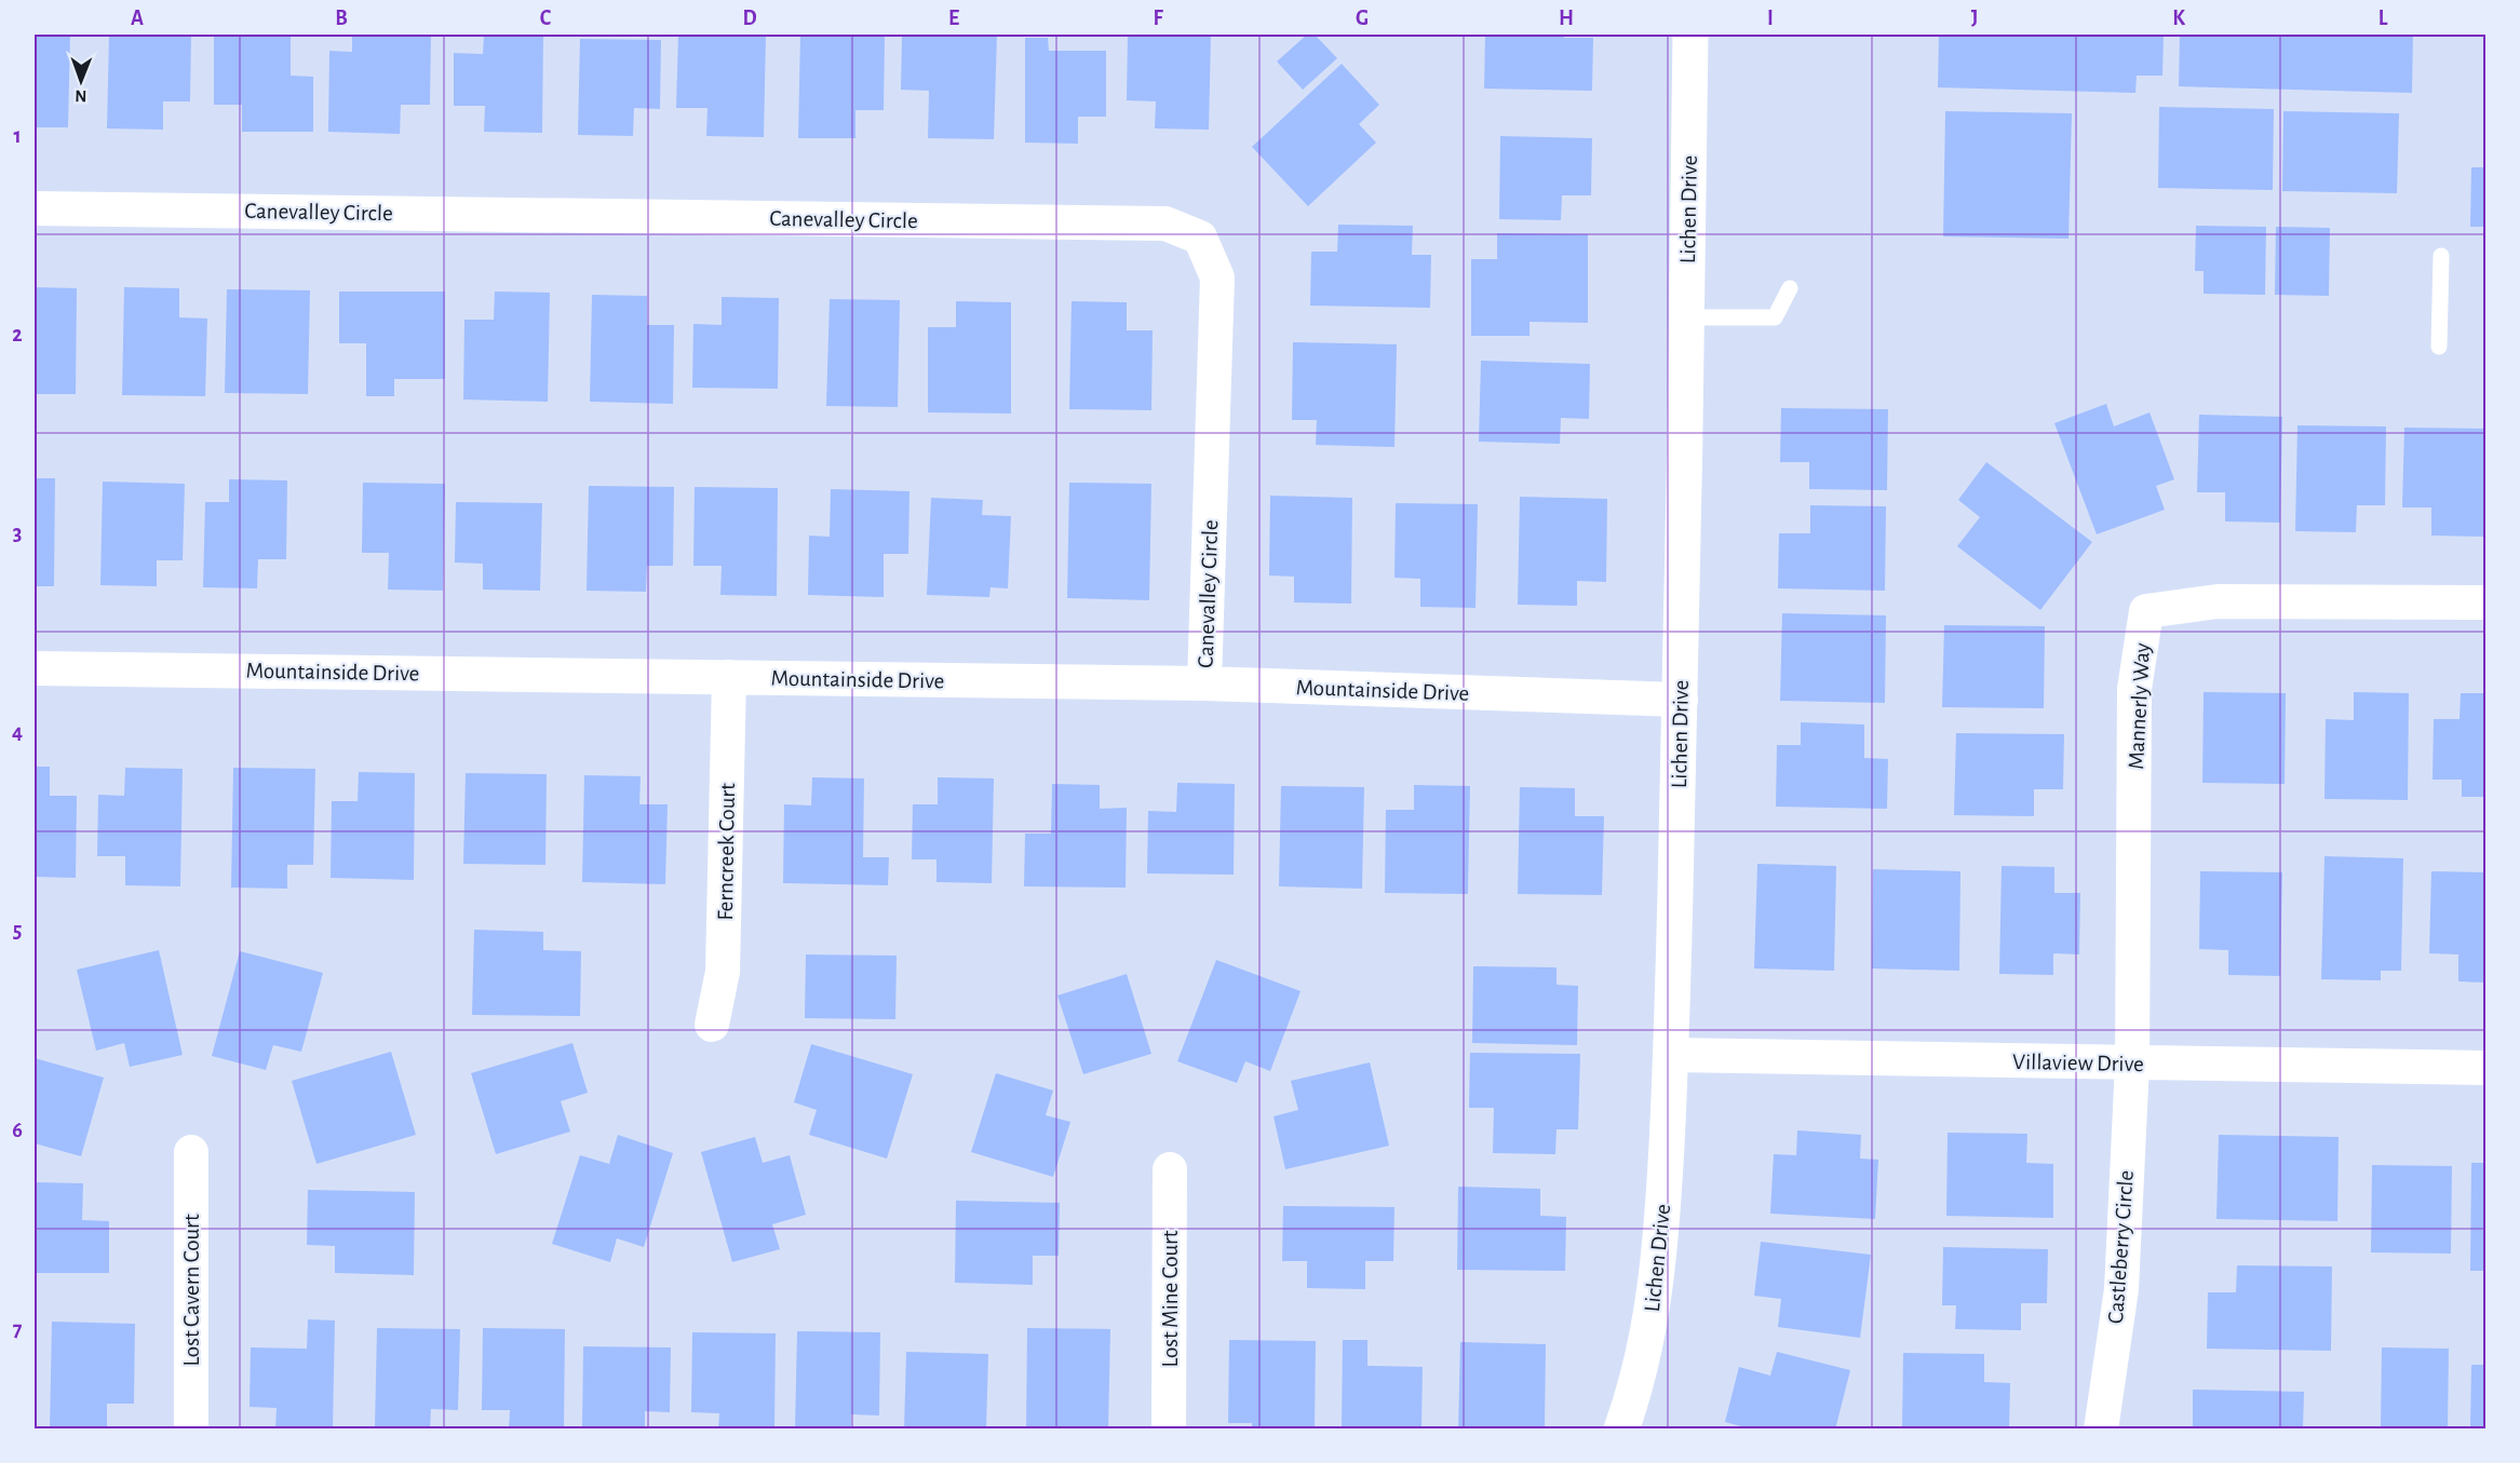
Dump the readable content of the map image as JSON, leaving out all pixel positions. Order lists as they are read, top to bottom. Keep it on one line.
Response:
{"streets":{"street":["Lichen Drive","Canevalley Circle","Mountainside Drive","Mannerly Way","Ferncreek Court","Villaview Drive","Castleberry Circle","Lost Cavern Court","Lost Mine Court"]},"crossings":[["Lichen Drive","Mountainside Drive"],["Lichen Drive","Villaview Drive"],["Canevalley Circle","Mountainside Drive"],["Mountainside Drive","Ferncreek Court"],["Mannerly Way","Villaview Drive"],["Mannerly Way","Castleberry Circle"],["Villaview Drive","Castleberry Circle"]],"north":"bottom","grid":{"columns":["A","B","C","D","E","F","G","H","I","J","K","L"],"rows":["1","2","3","4","5","6","7"]}}
